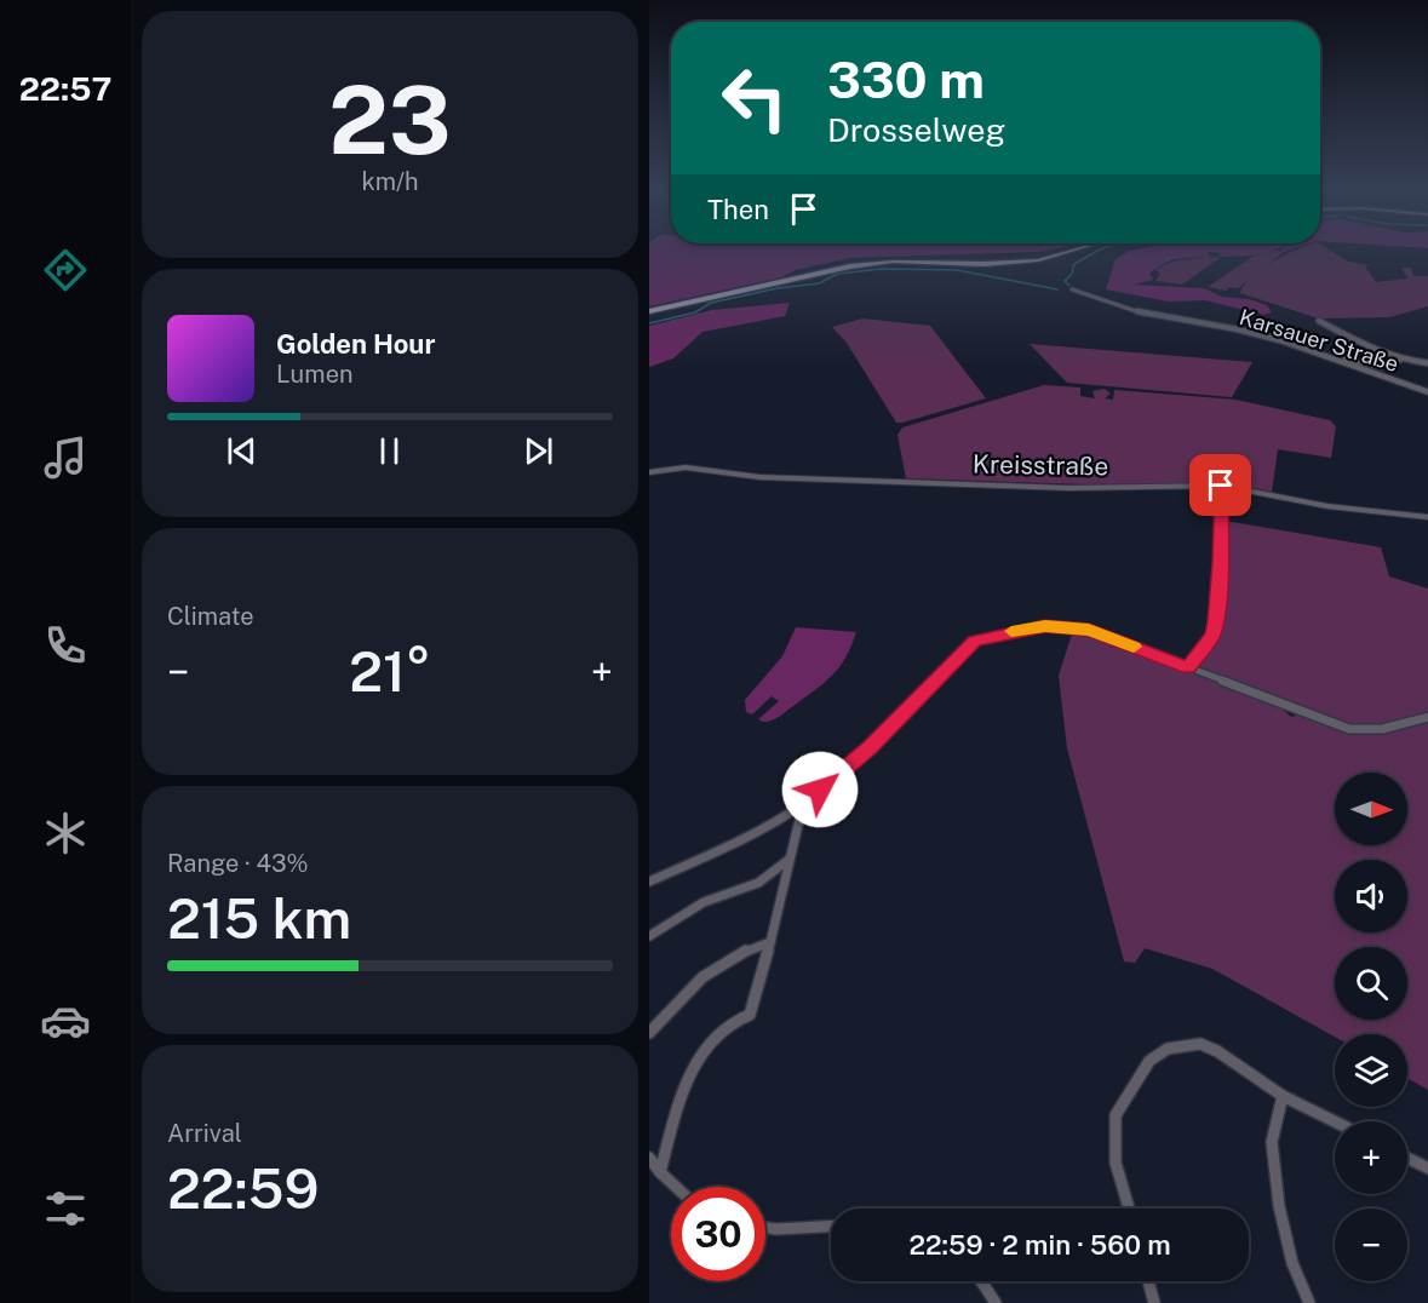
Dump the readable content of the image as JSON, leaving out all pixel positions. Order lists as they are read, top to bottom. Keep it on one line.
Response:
{"streets":{"street":["Karsauer Straße","Kreisstraße"]},"north":"right","page":{"tabs":"22:57","tile":[["23","km/h"],"Climate",["Range · 43%","215 km"],["Arrival","22:59"]],"turn":["330 m","Drosselweg"],"then":"Then","song":["Golden Hour","Lumen"],"heat":["−","21°","+"],"map_buttons":["+","−"],"limit":"30","trip":"22:59 · 2 min · 560 m"}}
